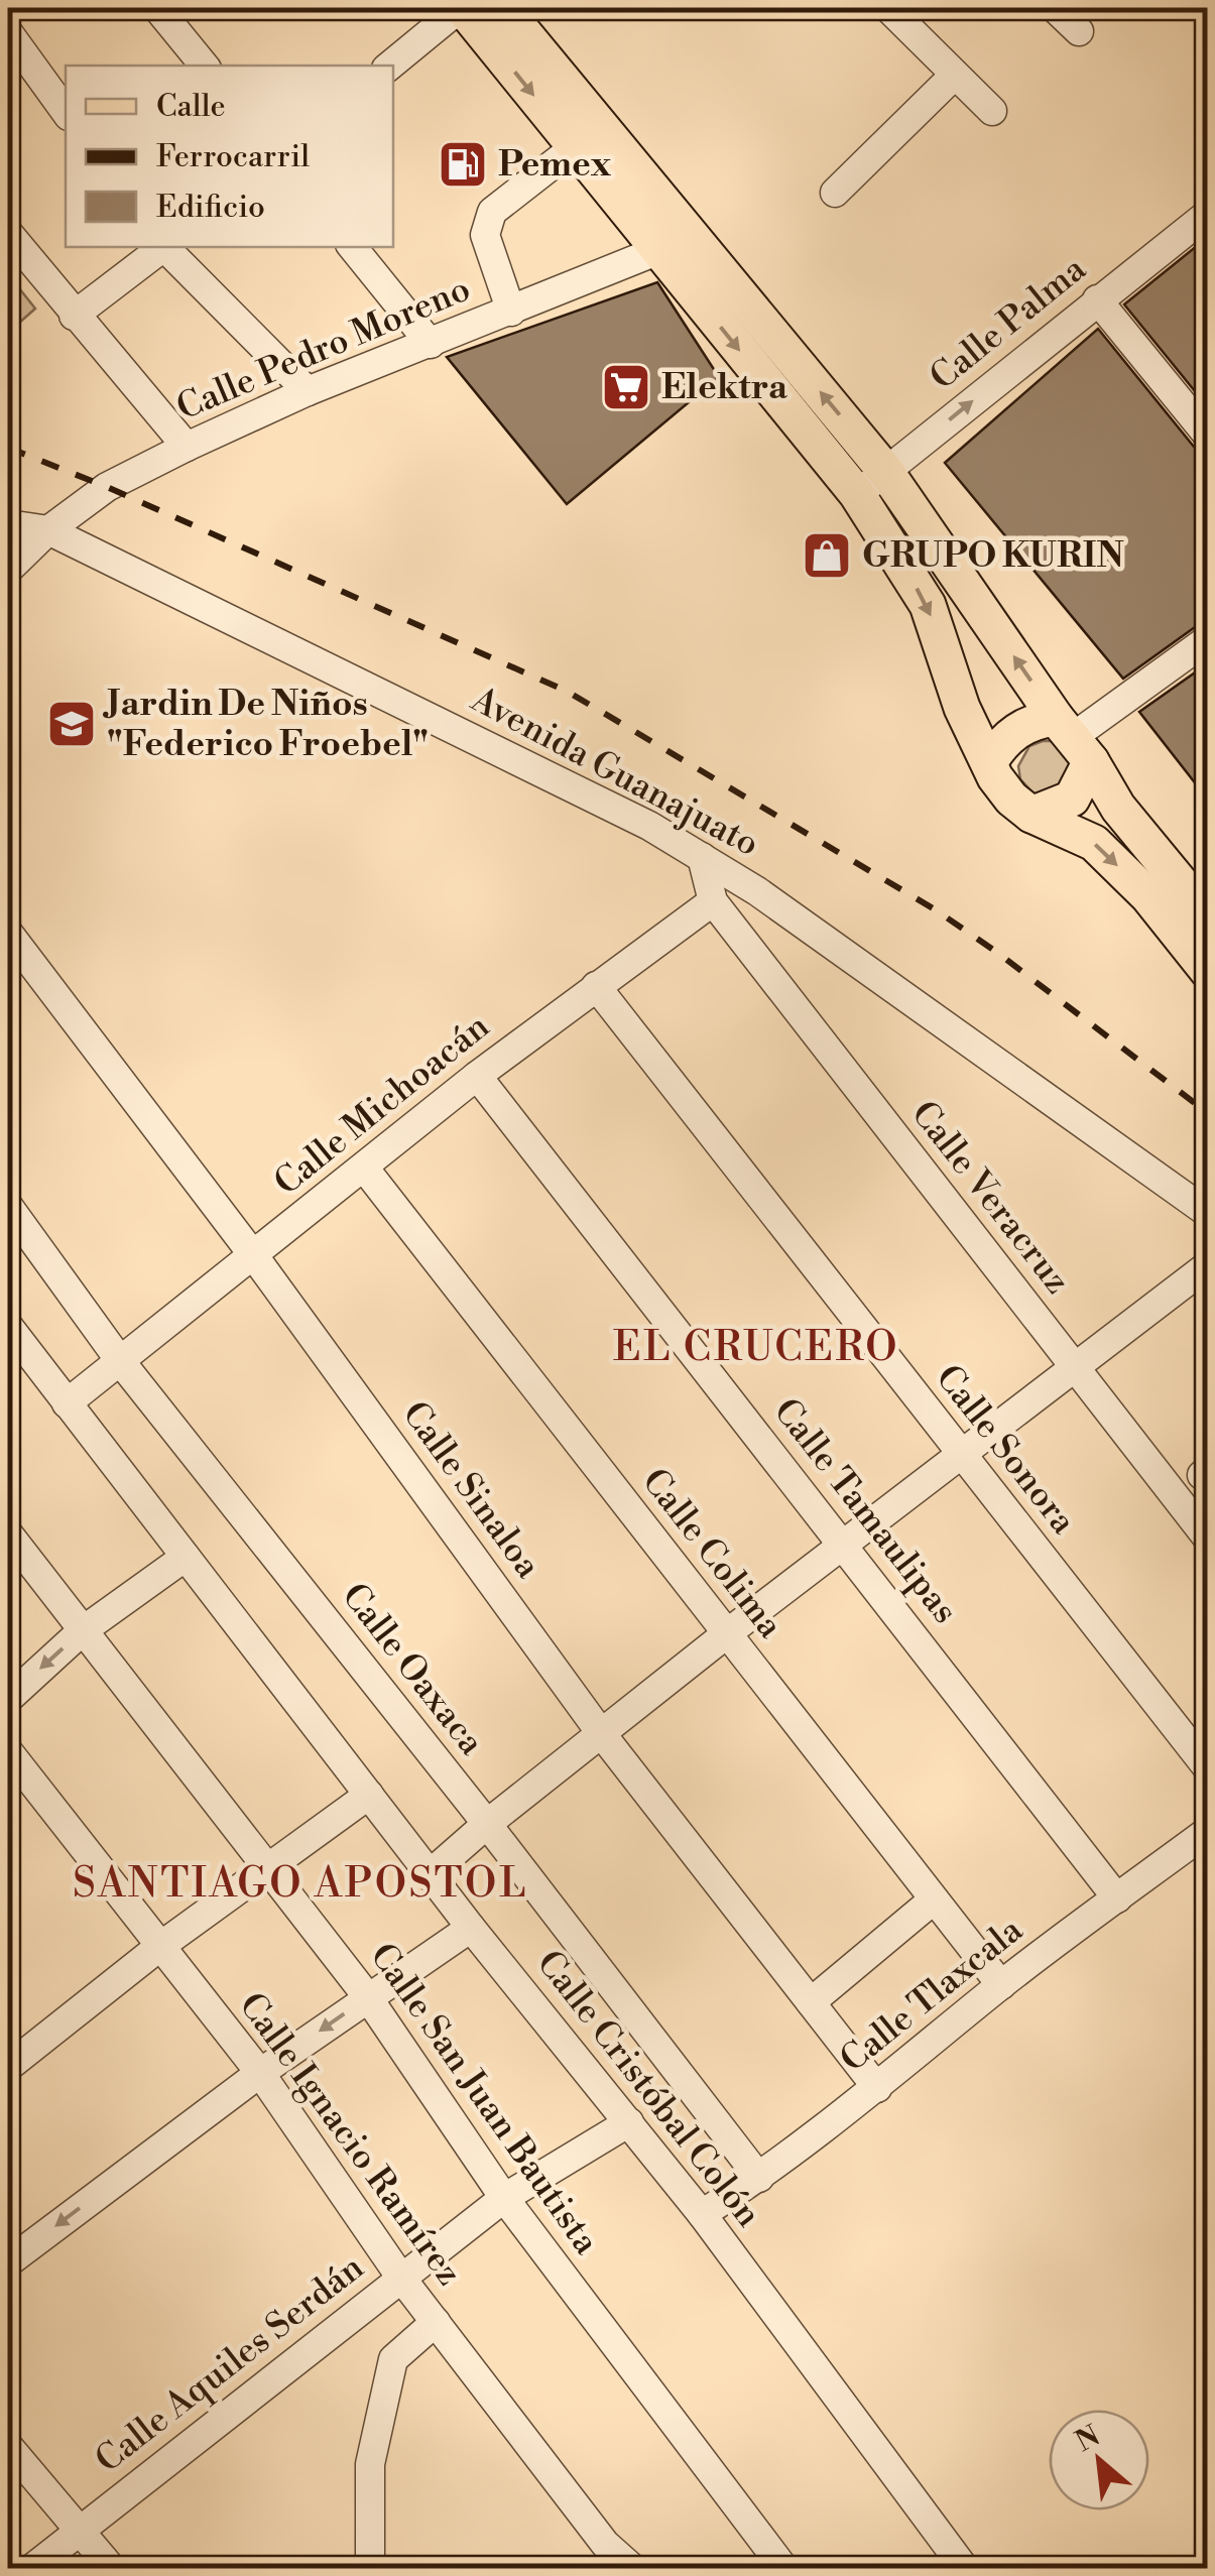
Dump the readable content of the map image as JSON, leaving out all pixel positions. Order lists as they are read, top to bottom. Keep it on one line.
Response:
{"streets":{"street":["Calle Palma","Calle Pedro Moreno","Avenida Guanajuato","Calle Michoacán","Calle Veracruz","Calle Sonora","Calle Sinaloa","Calle Tamaulipas","Calle Colima","Calle Oaxaca","Calle Tlaxcala","Calle Cristóbal Colón","Calle San Juan Bautista","Calle Ignacio Ramírez","Calle Aquiles Serdán"]},"crossings":[["Calle Pedro Moreno","Avenida Guanajuato"],["Calle Michoacán","Calle Veracruz"],["Calle Michoacán","Calle Sonora"],["Calle Michoacán","Calle Sinaloa"],["Calle Michoacán","Calle Tamaulipas"],["Calle Michoacán","Calle Colima"],["Calle Michoacán","Calle Oaxaca"],["Calle Michoacán","Calle Cristóbal Colón"],["Calle Sinaloa","Calle Tlaxcala"],["Calle Tamaulipas","Calle Tlaxcala"],["Calle Colima","Calle Tlaxcala"],["Calle Oaxaca","Calle Tlaxcala"],["Calle Tlaxcala","Calle Cristóbal Colón"],["Calle Cristóbal Colón","Calle Aquiles Serdán"],["Calle San Juan Bautista","Calle Aquiles Serdán"],["Calle Ignacio Ramírez","Calle Aquiles Serdán"]],"one_way":["Calle Palma"],"districts":["EL CRUCERO","SANTIAGO APOSTOL"],"places":{"fuel station":["Pemex"],"supermarket":["Elektra"],"shop":["GRUPO KURIN"],"school or university":["Jardin De Niños \"Federico Froebel\""]},"legend":["Calle","Ferrocarril","Edificio"],"north":"top left"}
